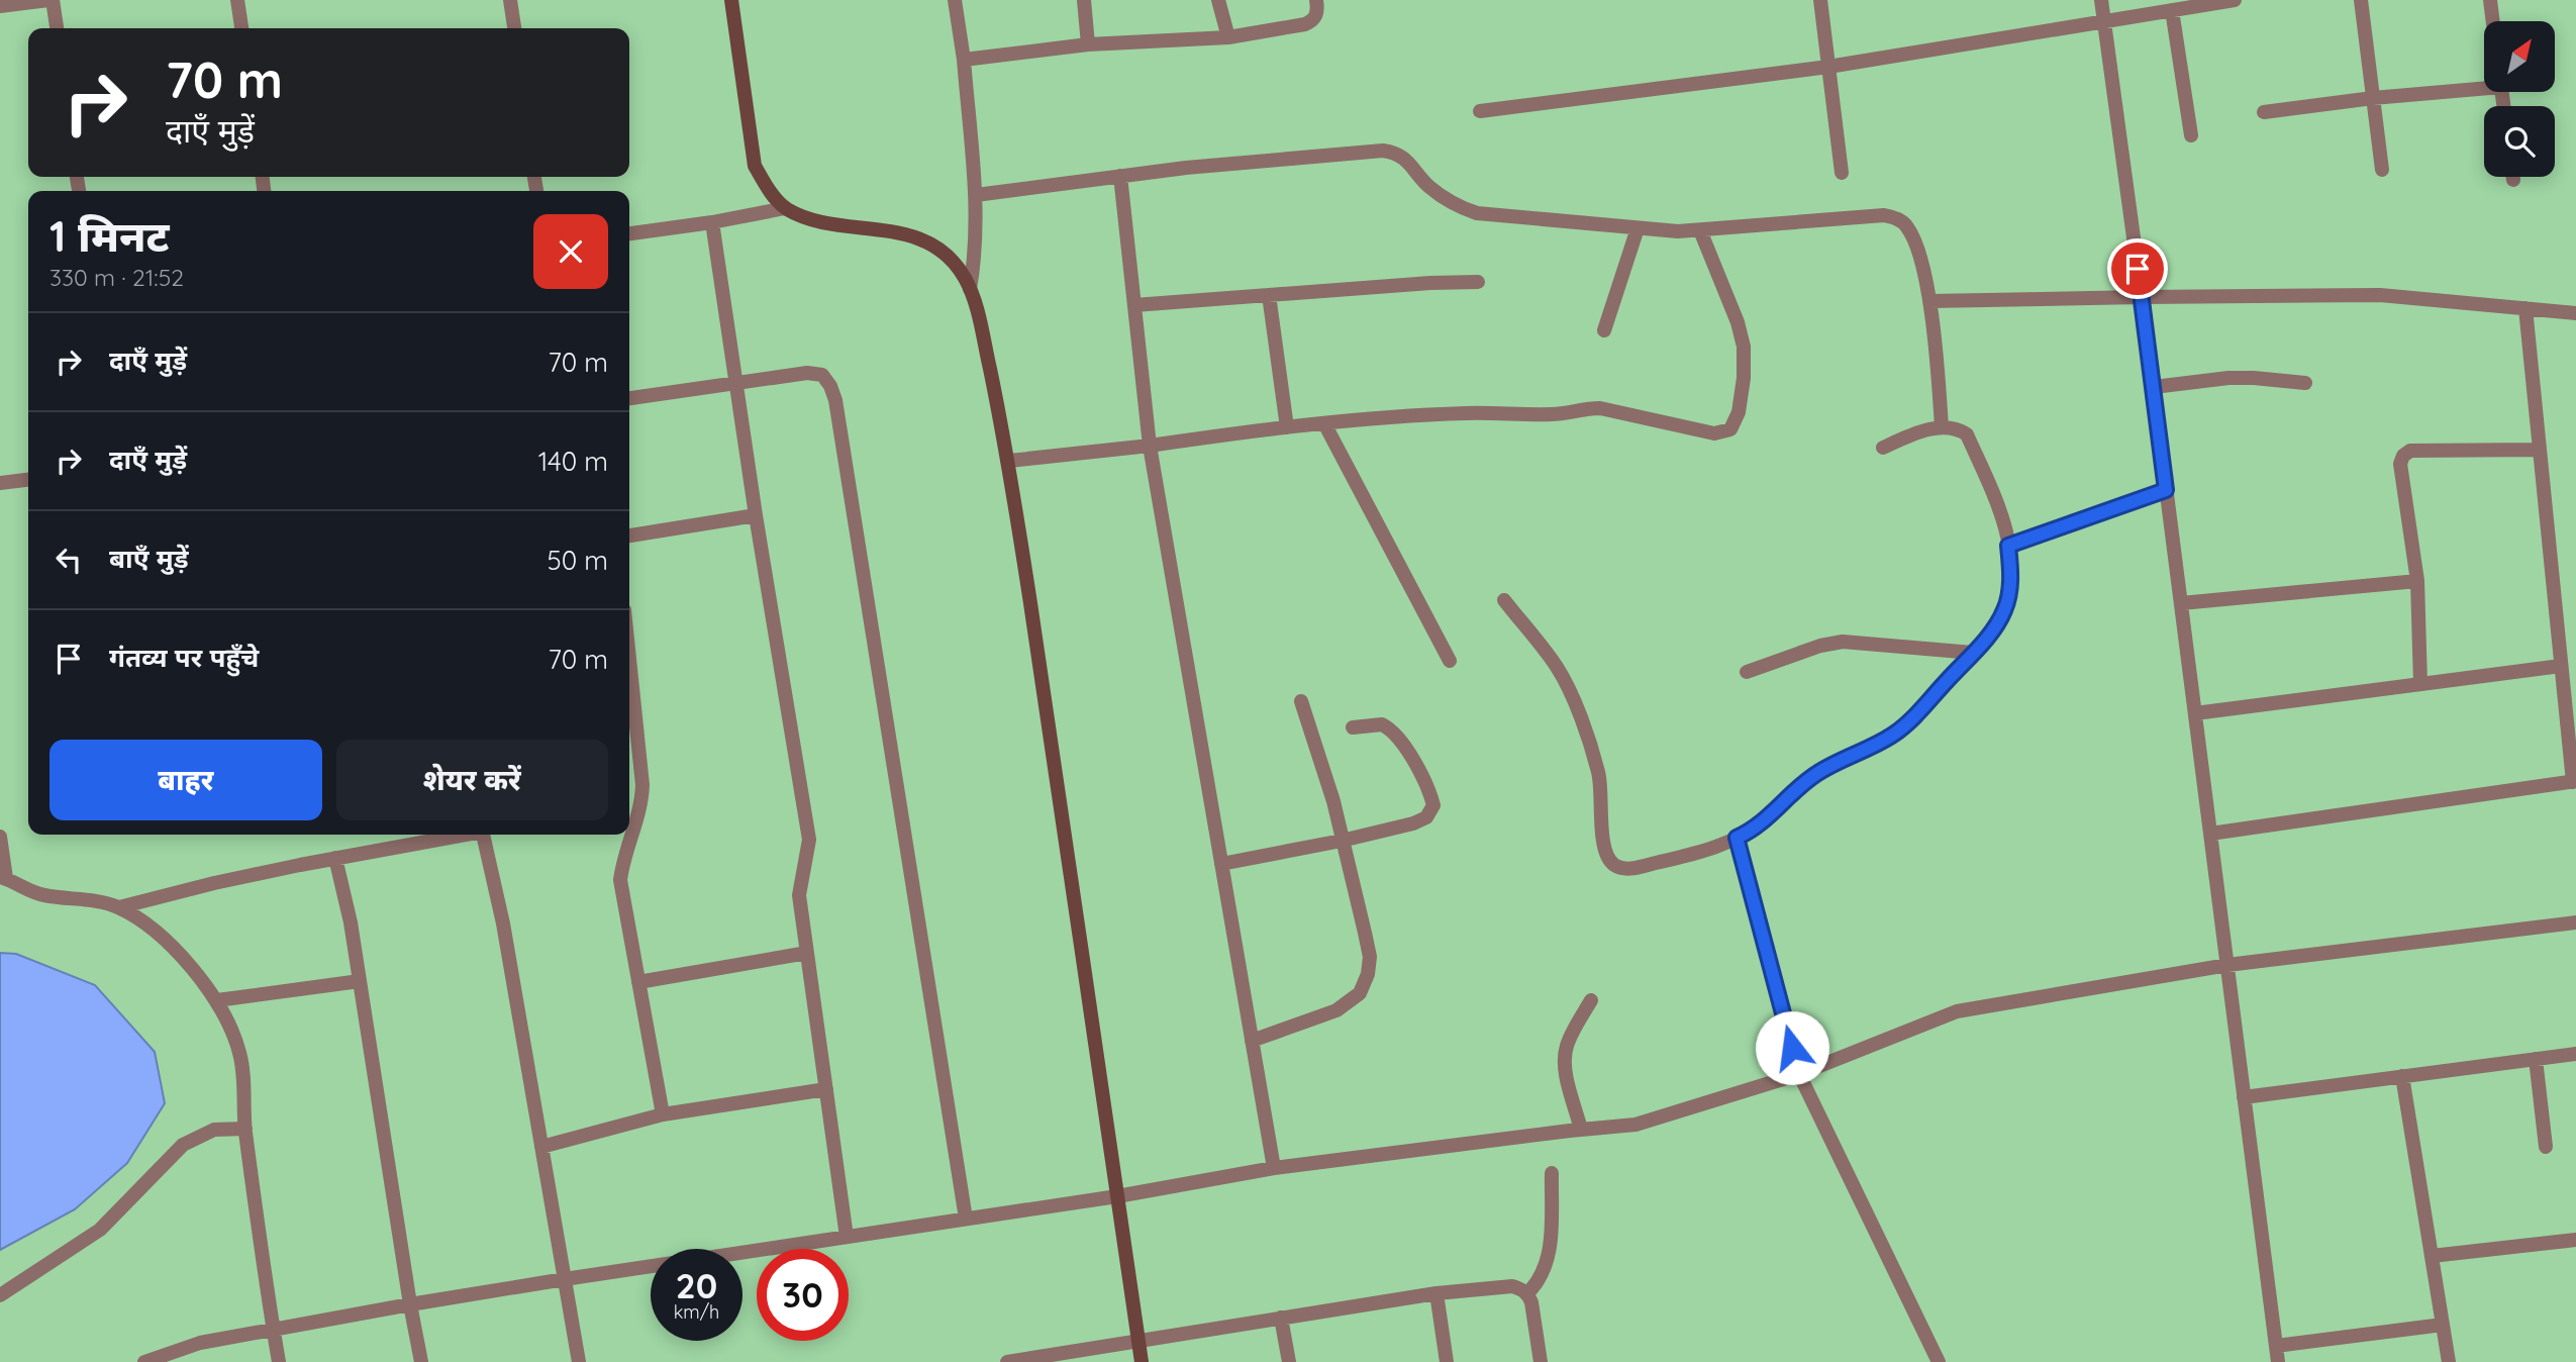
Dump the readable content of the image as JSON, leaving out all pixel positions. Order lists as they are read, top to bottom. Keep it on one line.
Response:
{"north":"top right","page":{"turn":["70 m","दाएँ मुड़ें"],"heading":["1 मिनट","330 m · 21:52"],"list":[{"name":"दाएँ मुड़ें","value":"70 m"},{"name":"दाएँ मुड़ें","value":"140 m"},{"name":"बाएँ मुड़ें","value":"50 m"},{"name":"गंतव्य पर पहुँचे","value":"70 m"}],"buttons":["बाहर","शेयर करें"],"speed":"20 km/h","limit":"30"}}
